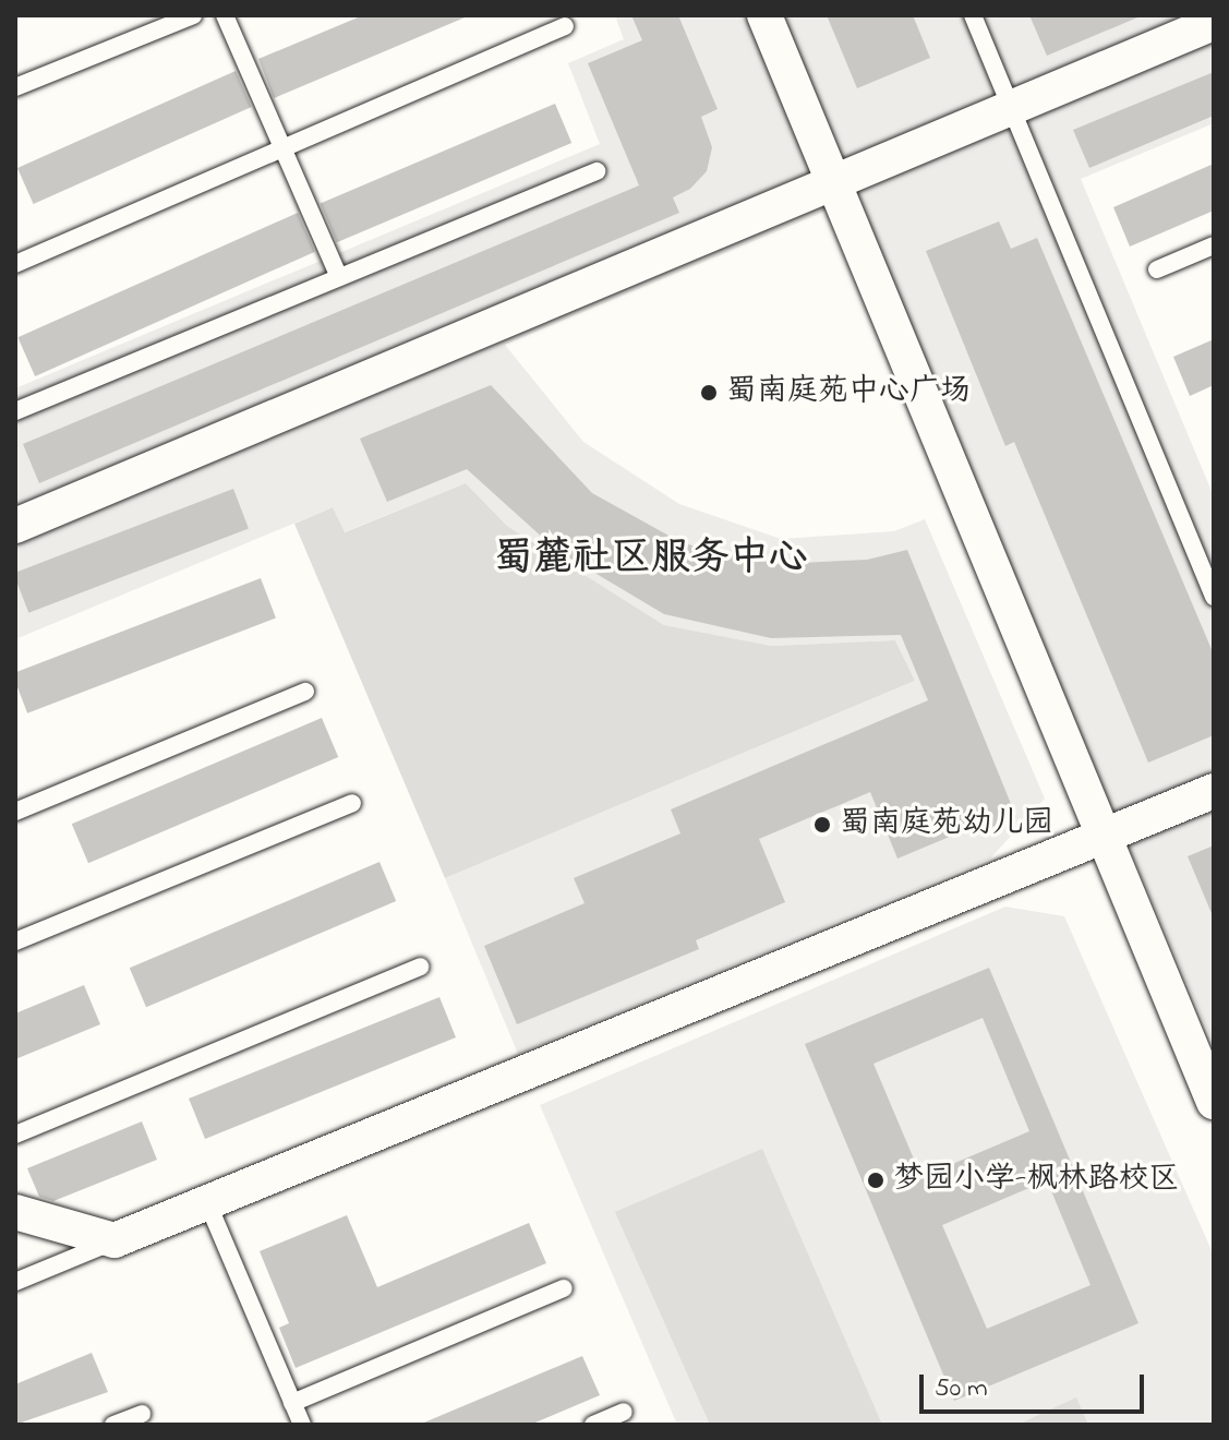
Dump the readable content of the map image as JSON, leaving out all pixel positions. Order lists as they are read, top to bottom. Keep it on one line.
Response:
{"districts":["蜀麓社区服务中心"],"places":["蜀南庭苑中心广场","蜀南庭苑幼儿园","梦园小学-枫林路校区"],"scale_bar":"50 m"}
